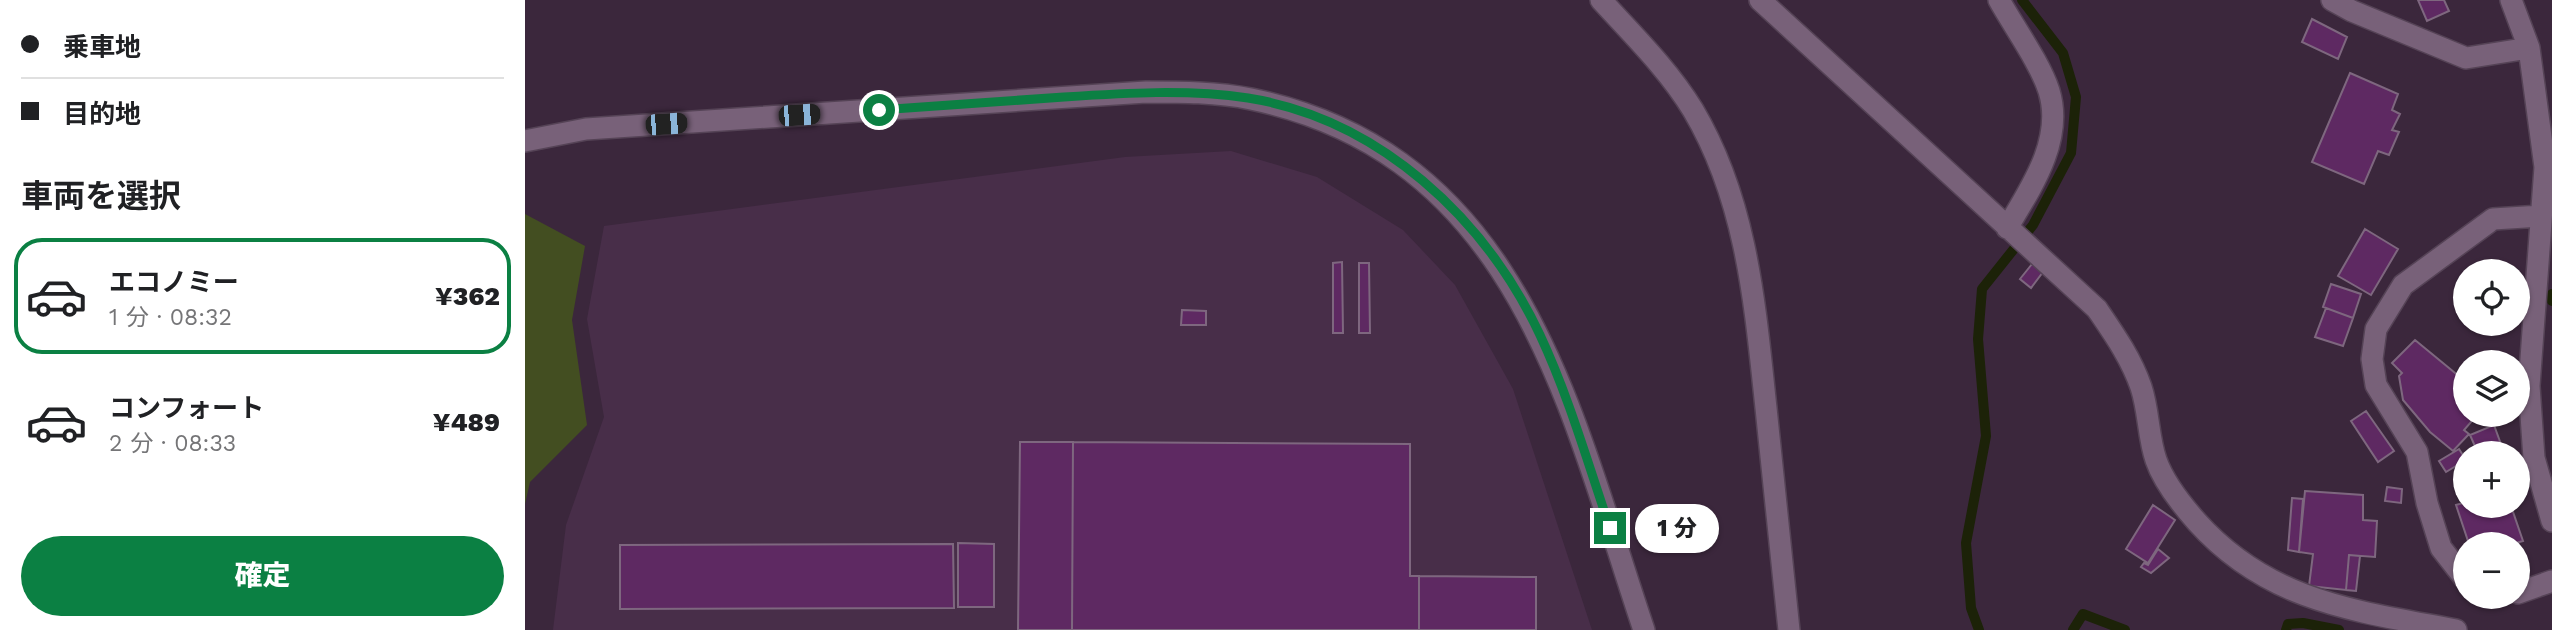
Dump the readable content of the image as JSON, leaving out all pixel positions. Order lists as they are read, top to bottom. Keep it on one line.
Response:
{"page":{"banner":["乗車地","目的地"],"heading":"車両を選択","list":[{"name":"エコノミー","note":"1 分 · 08:32","value":"¥362"},{"name":"コンフォート","note":"2 分 · 08:33","value":"¥489"}],"map_buttons":["+","−"],"bubble":"1 分","buttons":"確定"}}
